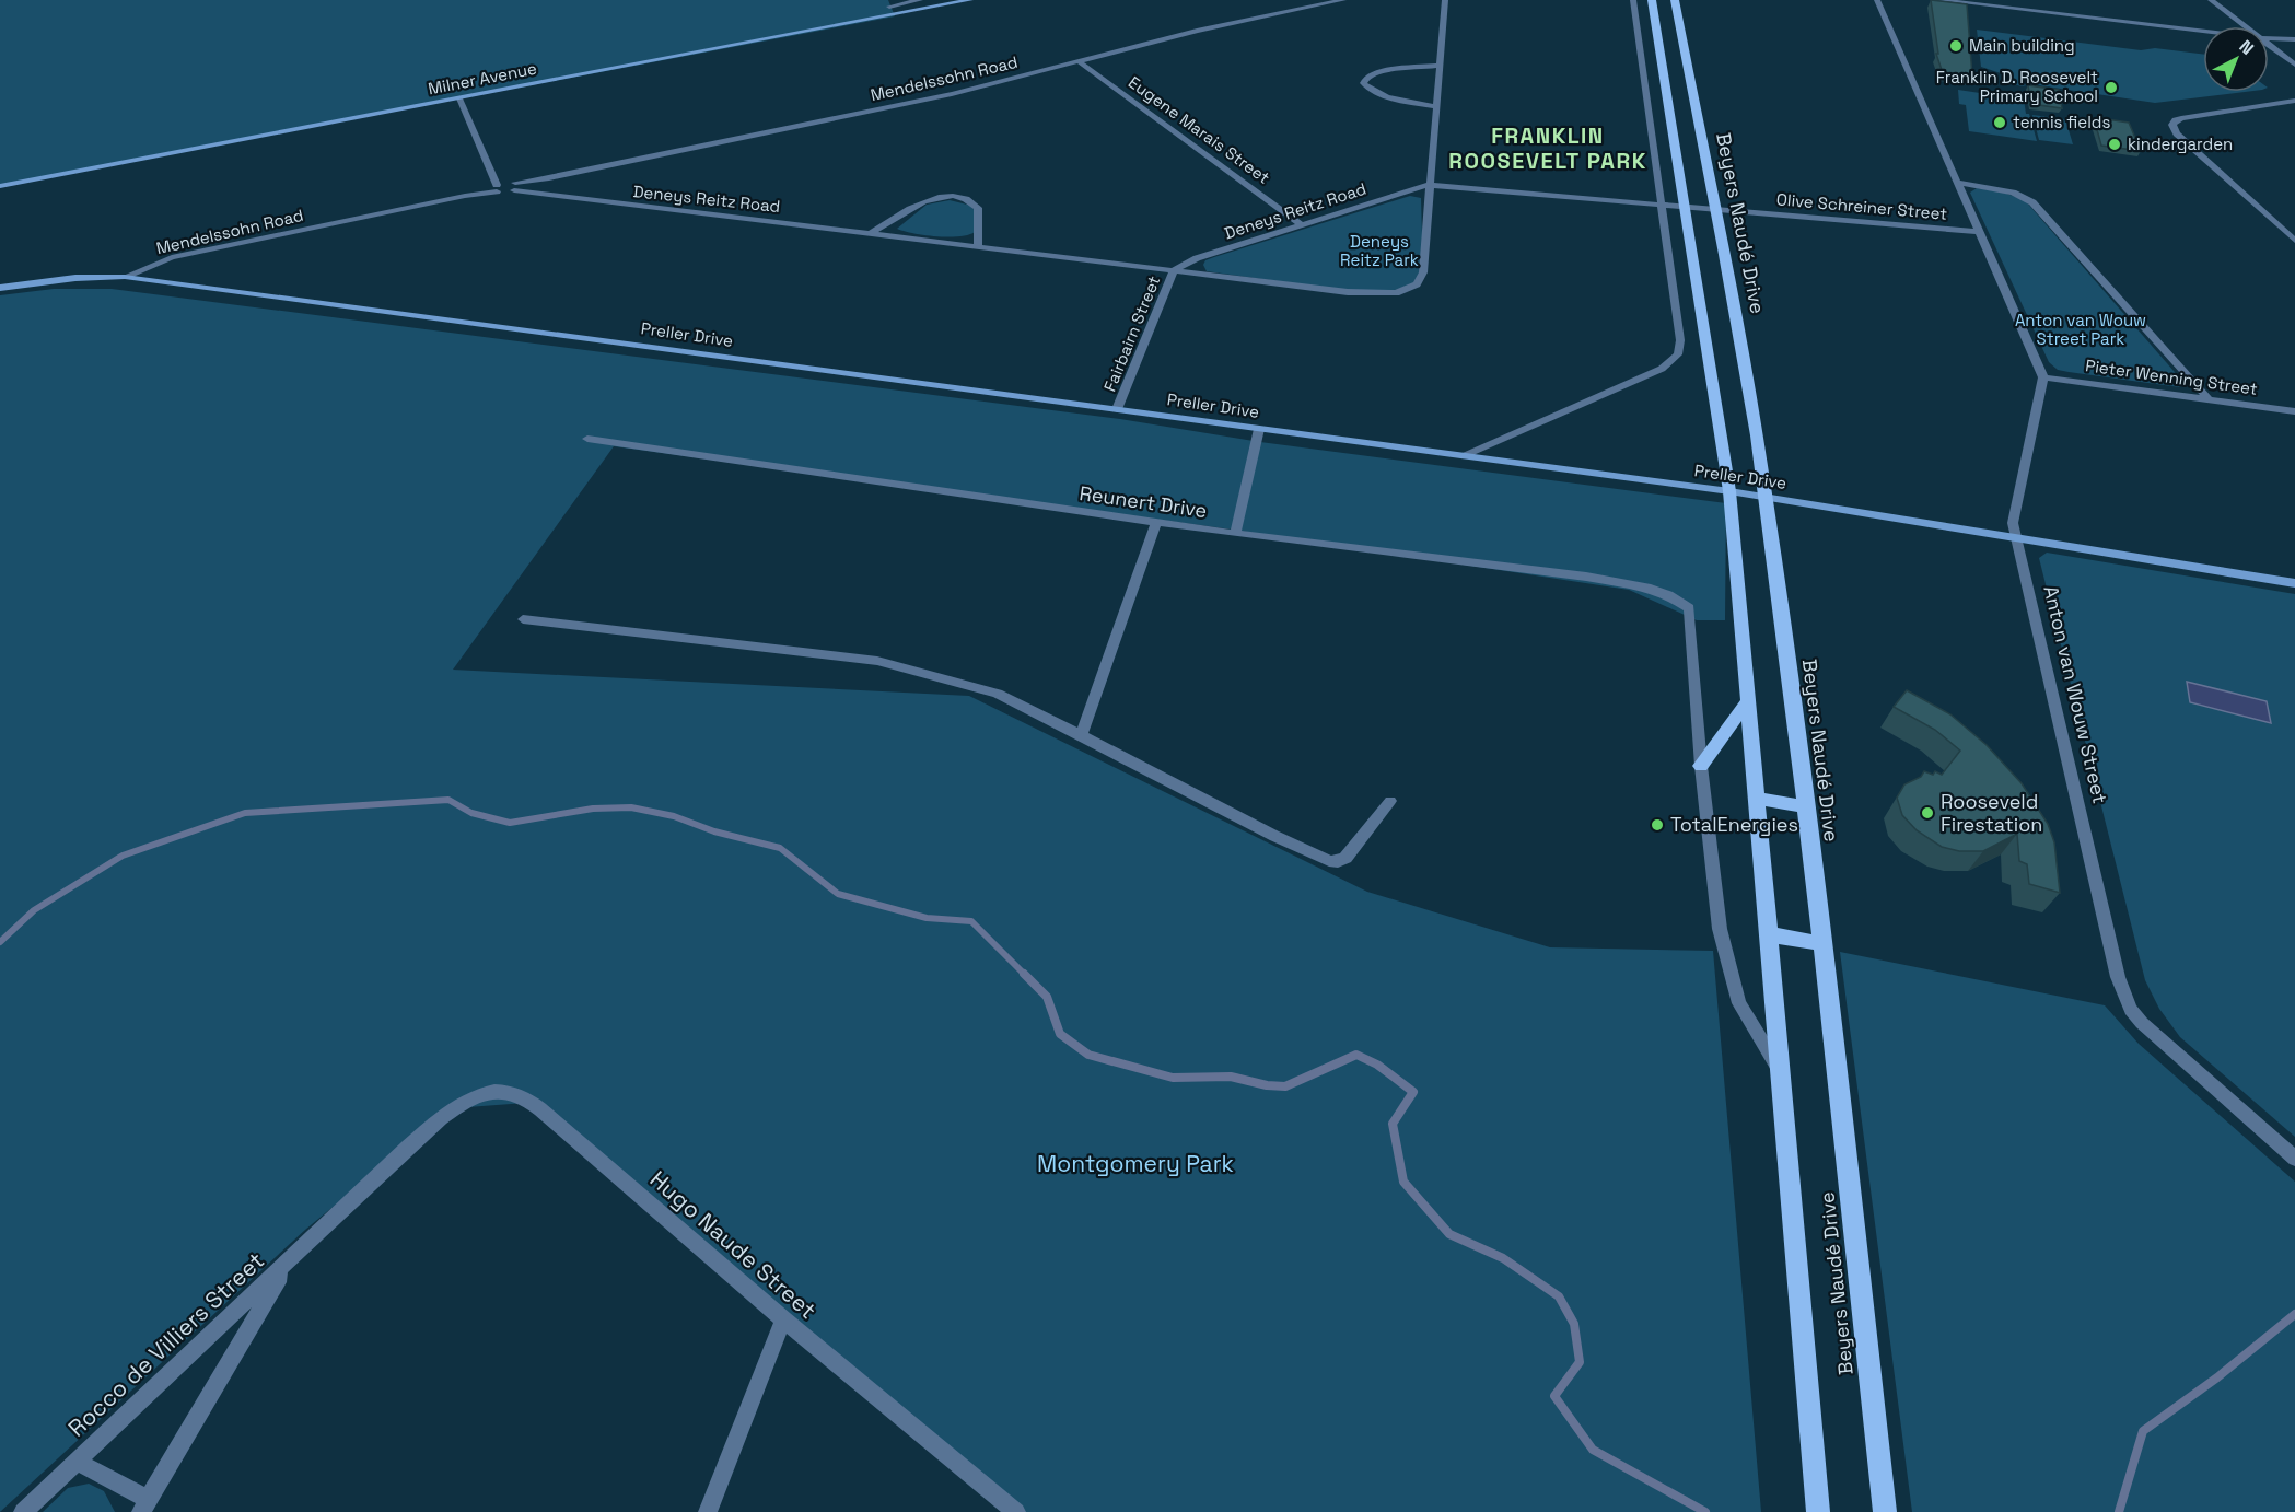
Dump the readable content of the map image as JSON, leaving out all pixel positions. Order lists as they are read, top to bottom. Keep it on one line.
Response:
{"streets":{"main road":["Milner Avenue","Mendelssohn Road","Beyers Naudé Drive","Preller Drive"],"street":["Eugene Marais Street","Deneys Reitz Road","Olive Schreiner Street","Fairbairn Street","Pieter Wenning Street","Reunert Drive","Anton van Wouw Street","Hugo Naude Street","Rocco de Villiers Street"]},"crossings":[["Mendelssohn Road","Eugene Marais Street"],["Mendelssohn Road","Deneys Reitz Road"],["Mendelssohn Road","Preller Drive"],["Eugene Marais Street","Deneys Reitz Road"],["Deneys Reitz Road","Olive Schreiner Street"],["Deneys Reitz Road","Fairbairn Street"],["Olive Schreiner Street","Beyers Naudé Drive"],["Beyers Naudé Drive","Preller Drive"],["Beyers Naudé Drive","Reunert Drive"],["Fairbairn Street","Preller Drive"],["Preller Drive","Anton van Wouw Street"],["Pieter Wenning Street","Anton van Wouw Street"],["Hugo Naude Street","Rocco de Villiers Street"]],"districts":["FRANKLIN ROOSEVELT PARK"],"parks":["Deneys Reitz Park","Anton van Wouw Street Park","Montgomery Park"],"places":["Main building","Franklin D. Roosevelt Primary School","tennis fields","kindergarden","Rooseveld Firestation","TotalEnergies"],"north":"top right"}
